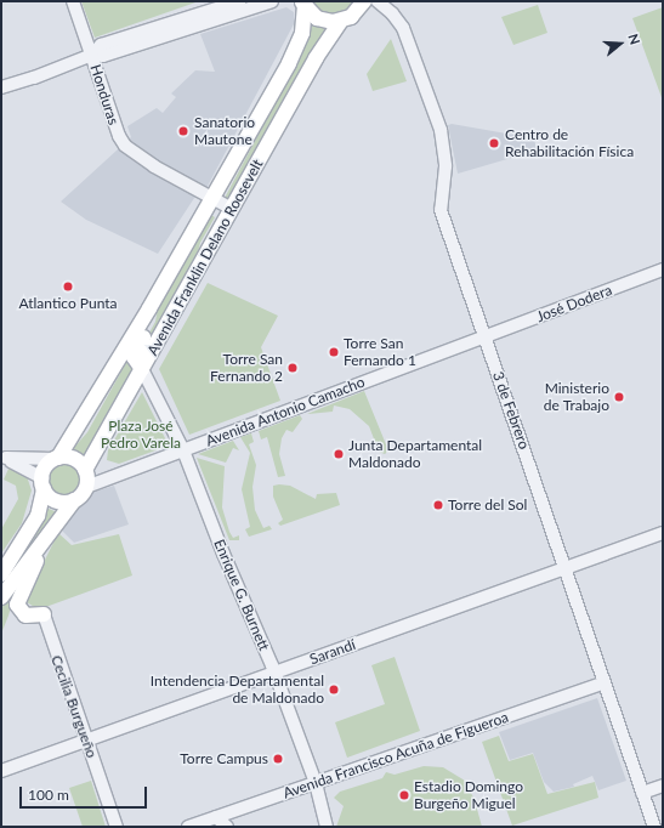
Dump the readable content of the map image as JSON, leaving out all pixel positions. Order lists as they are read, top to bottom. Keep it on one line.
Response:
{"streets":{"main road":["Avenida Franklin Delano Roosevelt"],"street":["Honduras","José Dodera","3 de Febrero","Avenida Antonio Camacho","Enrique G. Burnett","Sarandí","Cecilia Burgueño","Avenida Francisco Acuña de Figueroa"]},"crossings":[["Honduras","Avenida Franklin Delano Roosevelt"],["Avenida Franklin Delano Roosevelt","Avenida Antonio Camacho"],["Avenida Franklin Delano Roosevelt","Enrique G. Burnett"],["José Dodera","3 de Febrero"],["José Dodera","Avenida Antonio Camacho"],["3 de Febrero","Avenida Antonio Camacho"],["3 de Febrero","Sarandí"],["3 de Febrero","Avenida Francisco Acuña de Figueroa"],["Avenida Antonio Camacho","Enrique G. Burnett"],["Enrique G. Burnett","Sarandí"],["Enrique G. Burnett","Avenida Francisco Acuña de Figueroa"],["Sarandí","Cecilia Burgueño"]],"parks":["Plaza José Pedro Varela"],"places":["Sanatorio Mautone","Centro de Rehabilitación Física","Atlantico Punta","Torre San Fernando 1","Torre San Fernando 2","Ministerio de Trabajo","Junta Departamental Maldonado","Torre del Sol","Intendencia Departamental de Maldonado","Torre Campus","Estadio Domingo Burgeño Miguel"],"scale_bar":"100 m","north":"right"}
